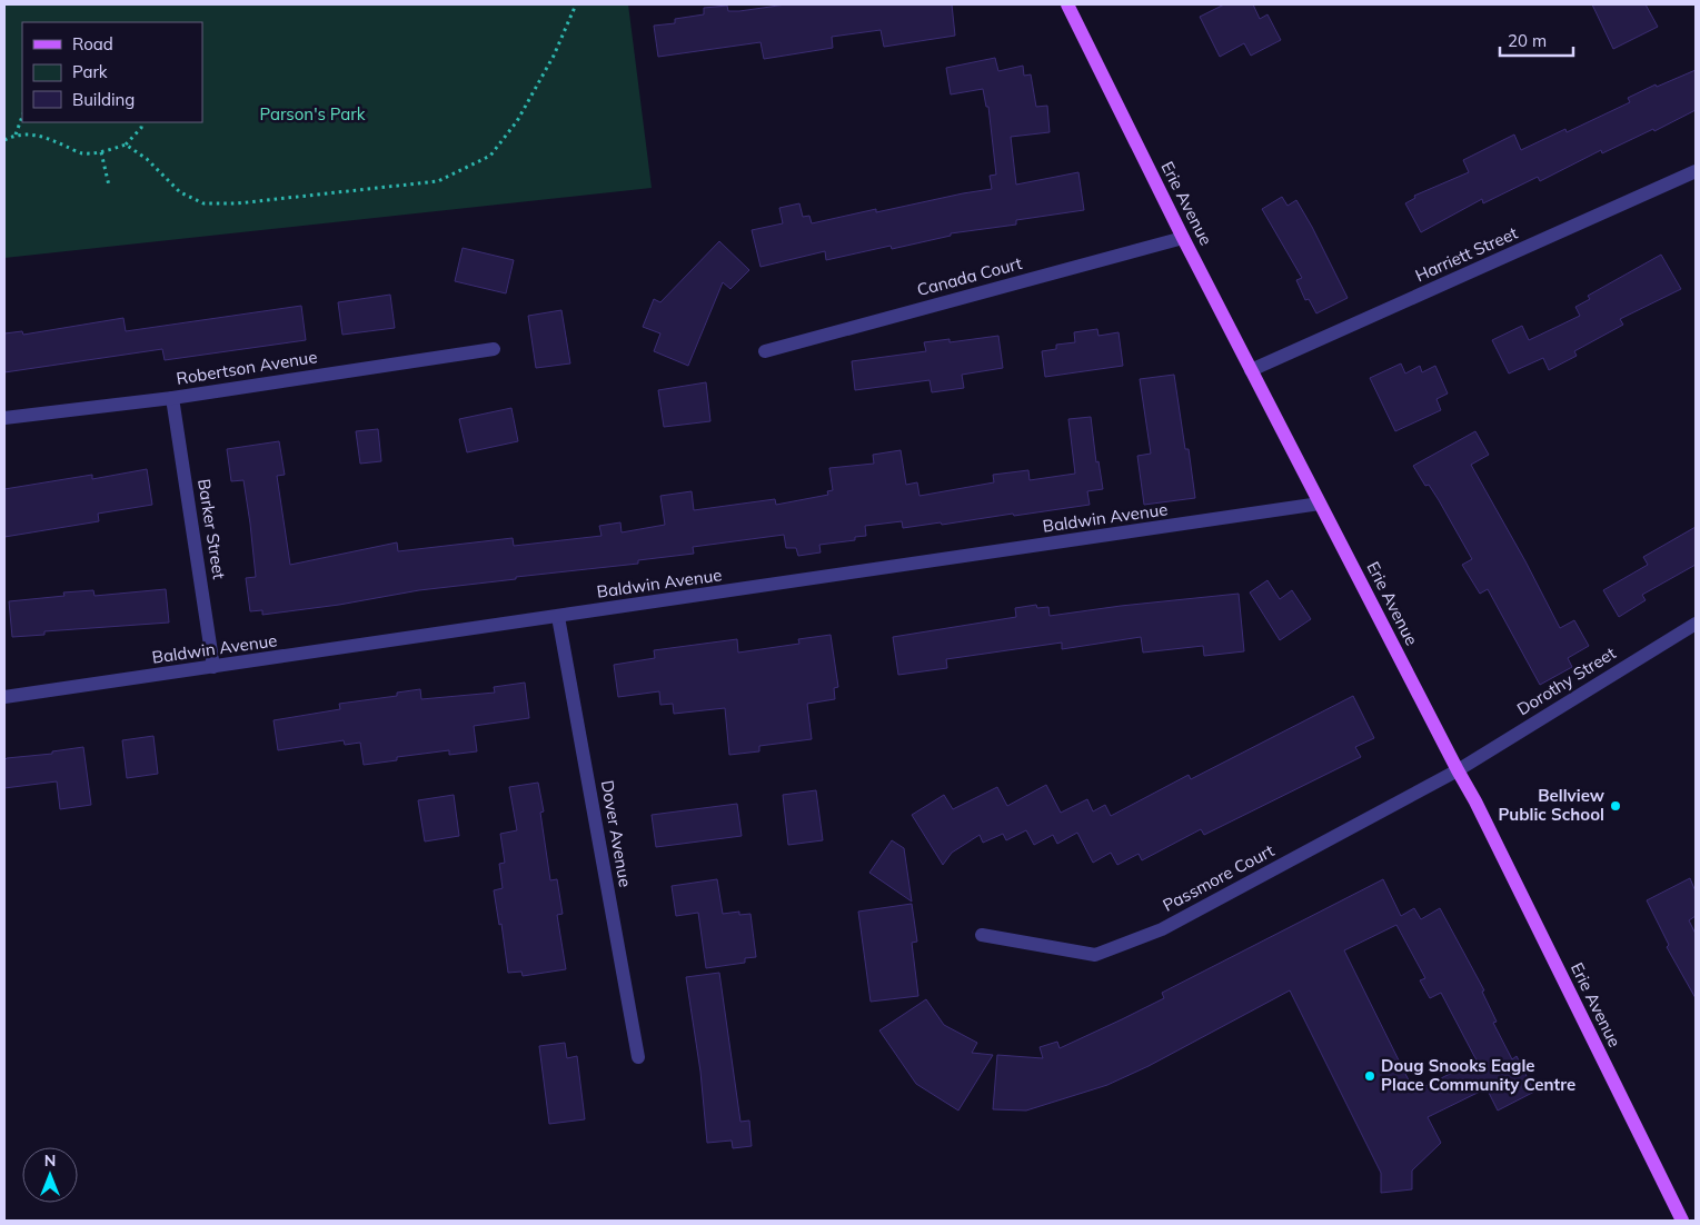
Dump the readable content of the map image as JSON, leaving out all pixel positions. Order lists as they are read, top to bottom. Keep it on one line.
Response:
{"streets":{"main road":["Erie Avenue"],"street":["Harriett Street","Canada Court","Robertson Avenue","Baldwin Avenue","Barker Street","Dorothy Street","Dover Avenue","Passmore Court"]},"crossings":[["Erie Avenue","Harriett Street"],["Erie Avenue","Canada Court"],["Erie Avenue","Baldwin Avenue"],["Erie Avenue","Dorothy Street"],["Erie Avenue","Passmore Court"],["Robertson Avenue","Barker Street"],["Baldwin Avenue","Barker Street"],["Baldwin Avenue","Dover Avenue"],["Dorothy Street","Passmore Court"]],"parks":["Parson's Park"],"places":["Bellview Public School","Doug Snooks Eagle Place Community Centre"],"legend":["Road","Park","Building"],"scale_bar":"20 m","north":"top"}
